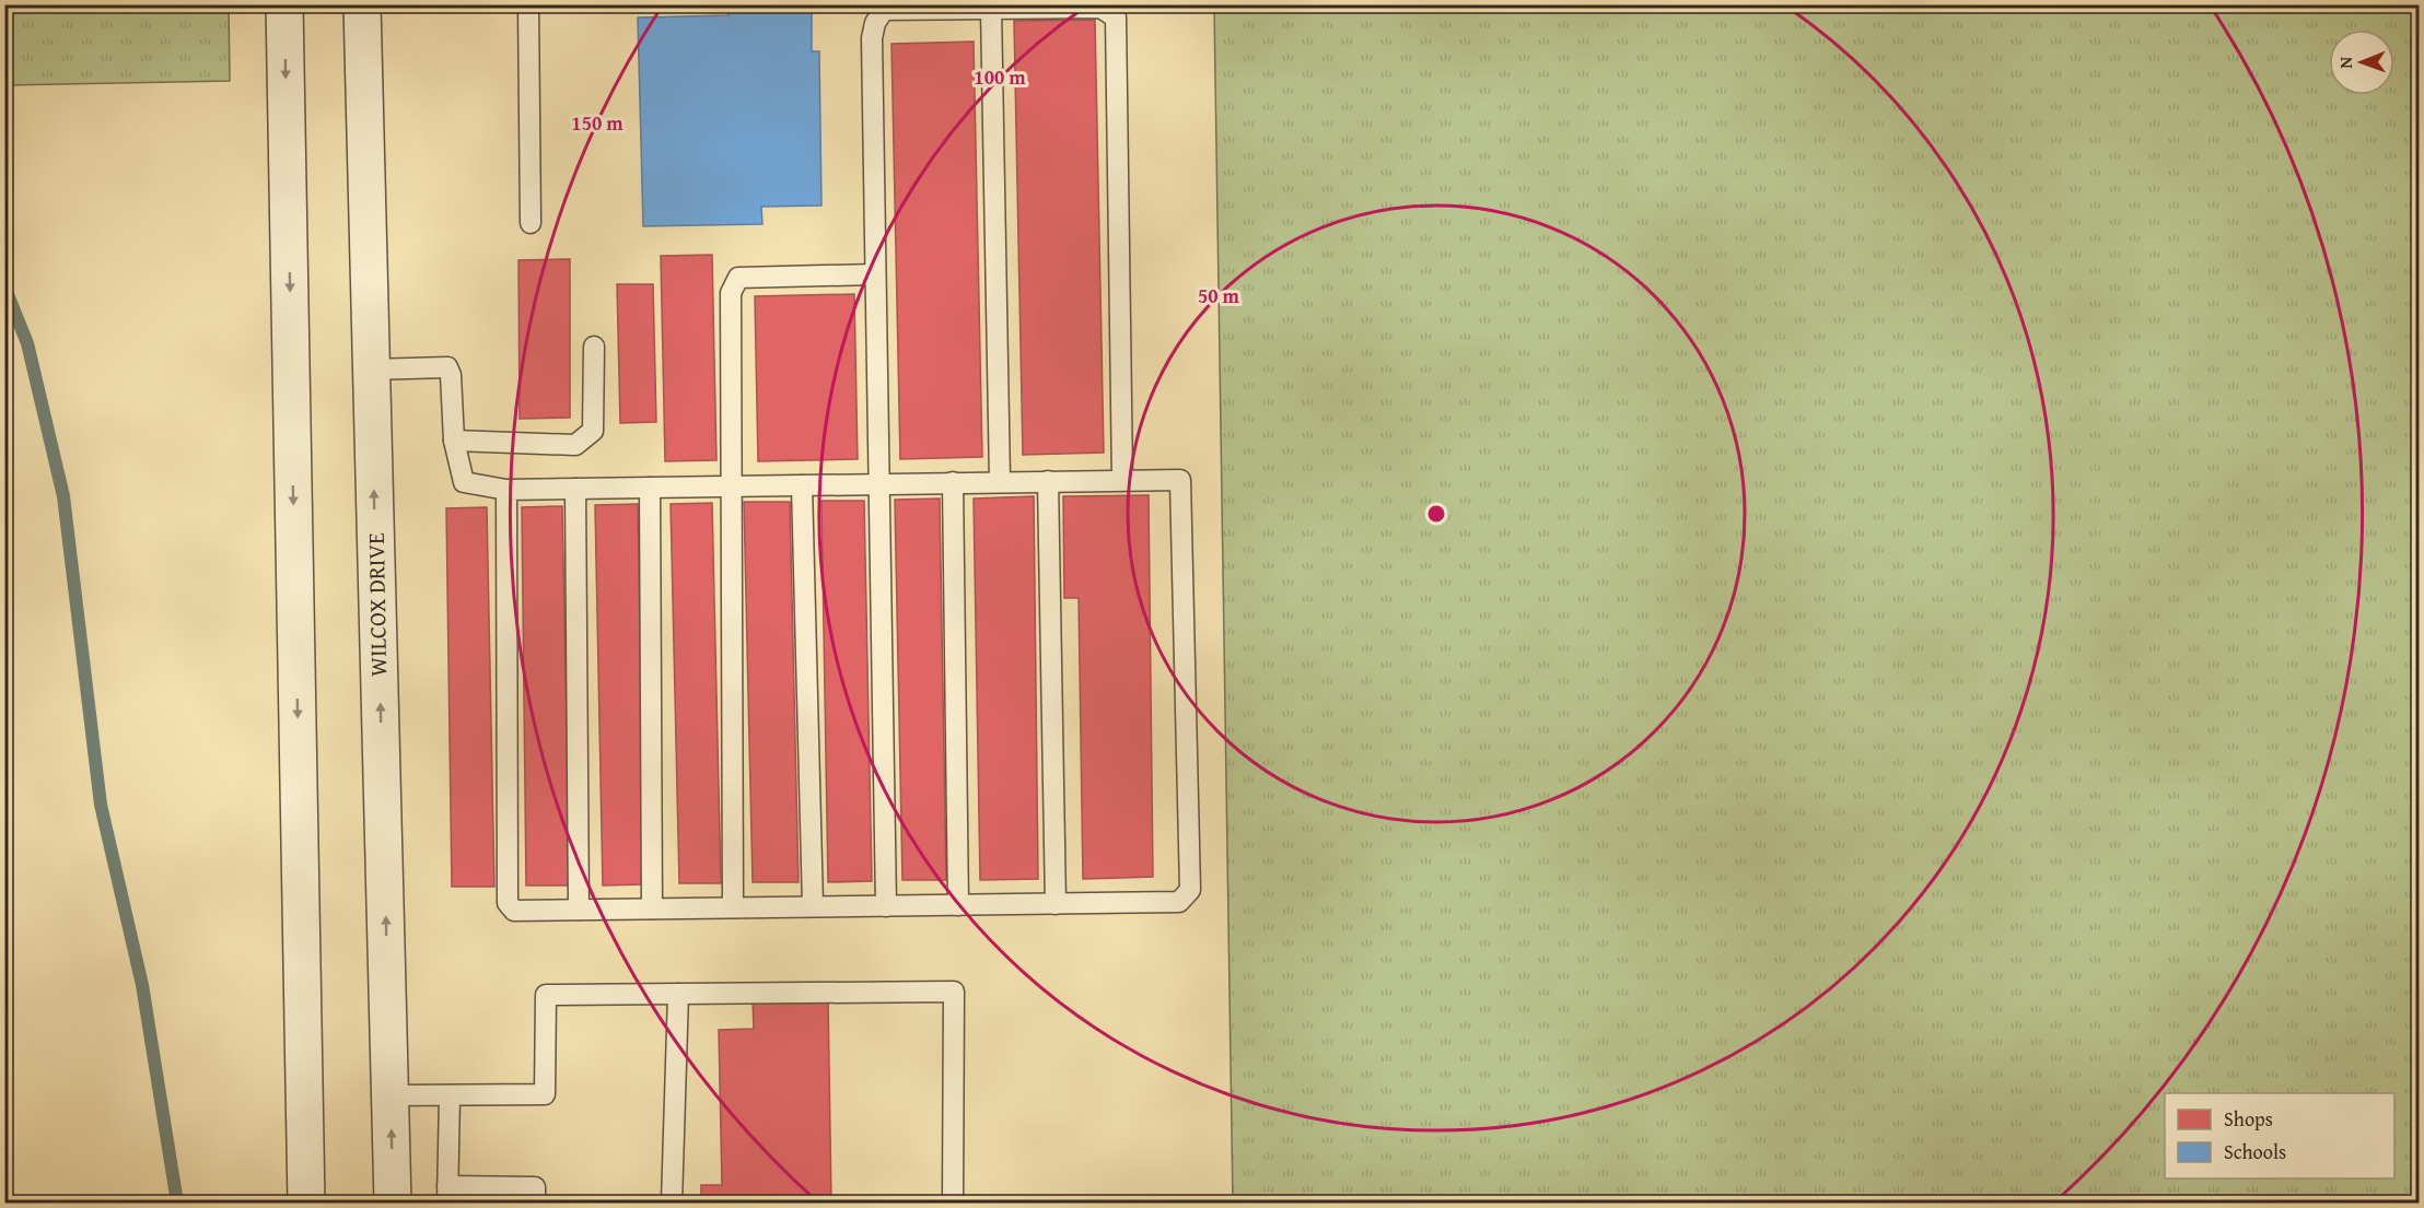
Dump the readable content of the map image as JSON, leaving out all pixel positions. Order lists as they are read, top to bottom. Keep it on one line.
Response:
{"streets":{"street":["WILCOX DRIVE"]},"legend":["Shops","Schools"],"north":"left","rings":["100 m","150 m","50 m"]}
